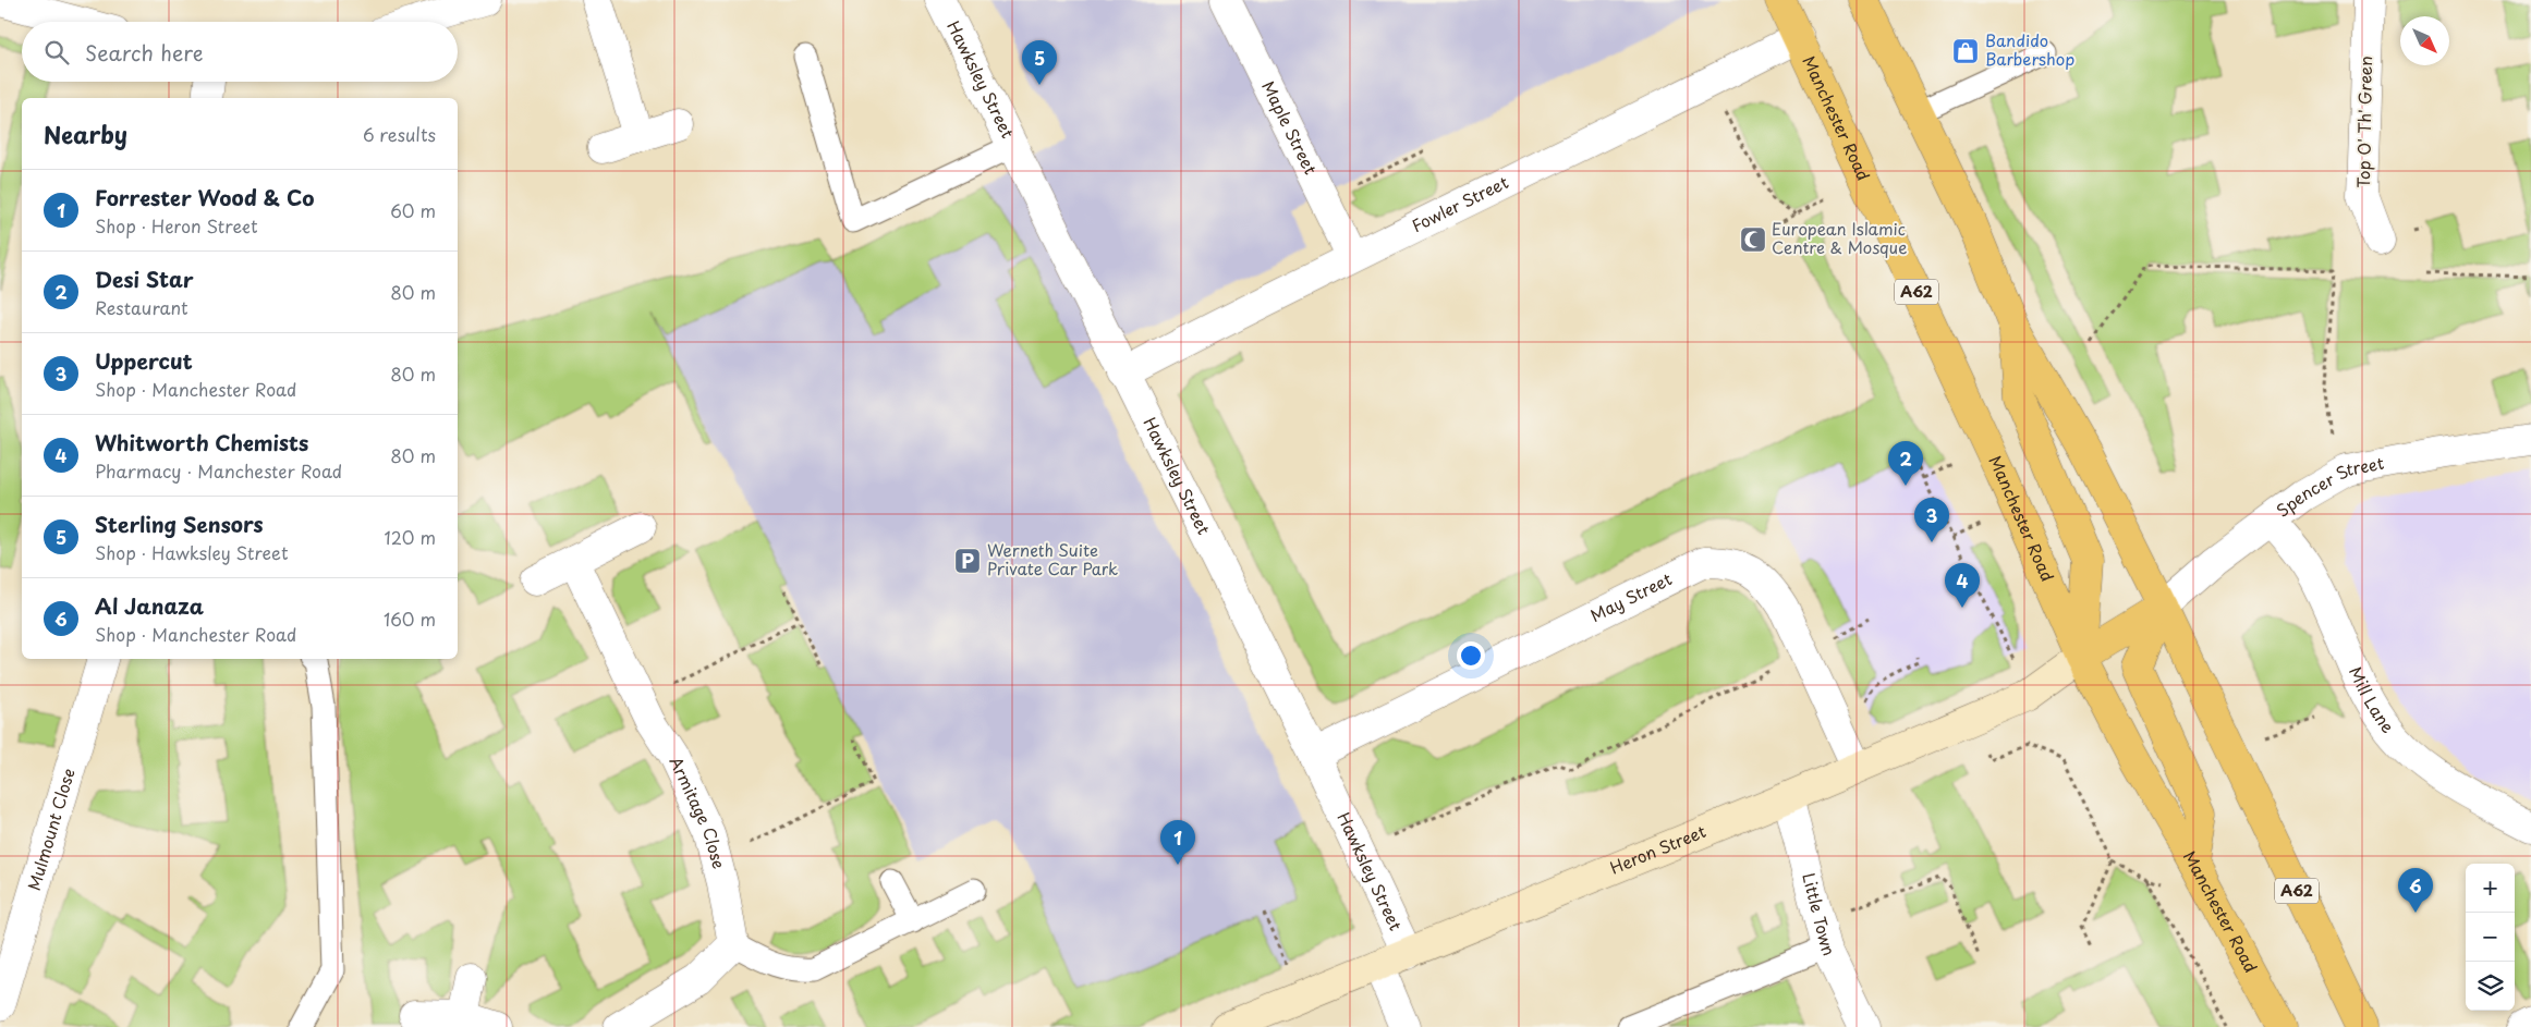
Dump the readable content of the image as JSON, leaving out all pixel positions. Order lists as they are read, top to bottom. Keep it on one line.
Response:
{"streets":{"highway":["Manchester Road","A62"],"street":["Hawksley Street","Top O' Th' Green","Maple Street","Fowler Street","Spencer Street","May Street","Mill Lane","Armitage Close","Mulmount Close","Heron Street","Little Town"]},"crossings":[["Hawksley Street","Fowler Street"],["Hawksley Street","May Street"],["Hawksley Street","Heron Street"],["Manchester Road","Fowler Street"],["Manchester Road","A62"],["Manchester Road","Heron Street"],["Maple Street","Fowler Street"],["A62","Spencer Street"],["A62","Heron Street"],["Spencer Street","Mill Lane"],["May Street","Heron Street"],["Heron Street","Little Town"]],"places":{"shop":["Bandido Barbershop"],"mosque":["European Islamic Centre & Mosque"],"parking":["Werneth Suite Private Car Park"]},"north":"bottom right","page":{"search":"Search here","pins":["5","2","3","4","1","6"],"heading":["Nearby","6 results"],"list":[{"mark":"1","name":"Forrester Wood & Co","note":"Shop · Heron Street","value":"60 m"},{"mark":"2","name":"Desi Star","note":"Restaurant","value":"80 m"},{"mark":"3","name":"Uppercut","note":"Shop · Manchester Road","value":"80 m"},{"mark":"4","name":"Whitworth Chemists","note":"Pharmacy · Manchester Road","value":"80 m"},{"mark":"5","name":"Sterling Sensors","note":"Shop · Hawksley Street","value":"120 m"},{"mark":"6","name":"Al Janaza","note":"Shop · Manchester Road","value":"160 m"}],"map_buttons":["+","−"]}}
